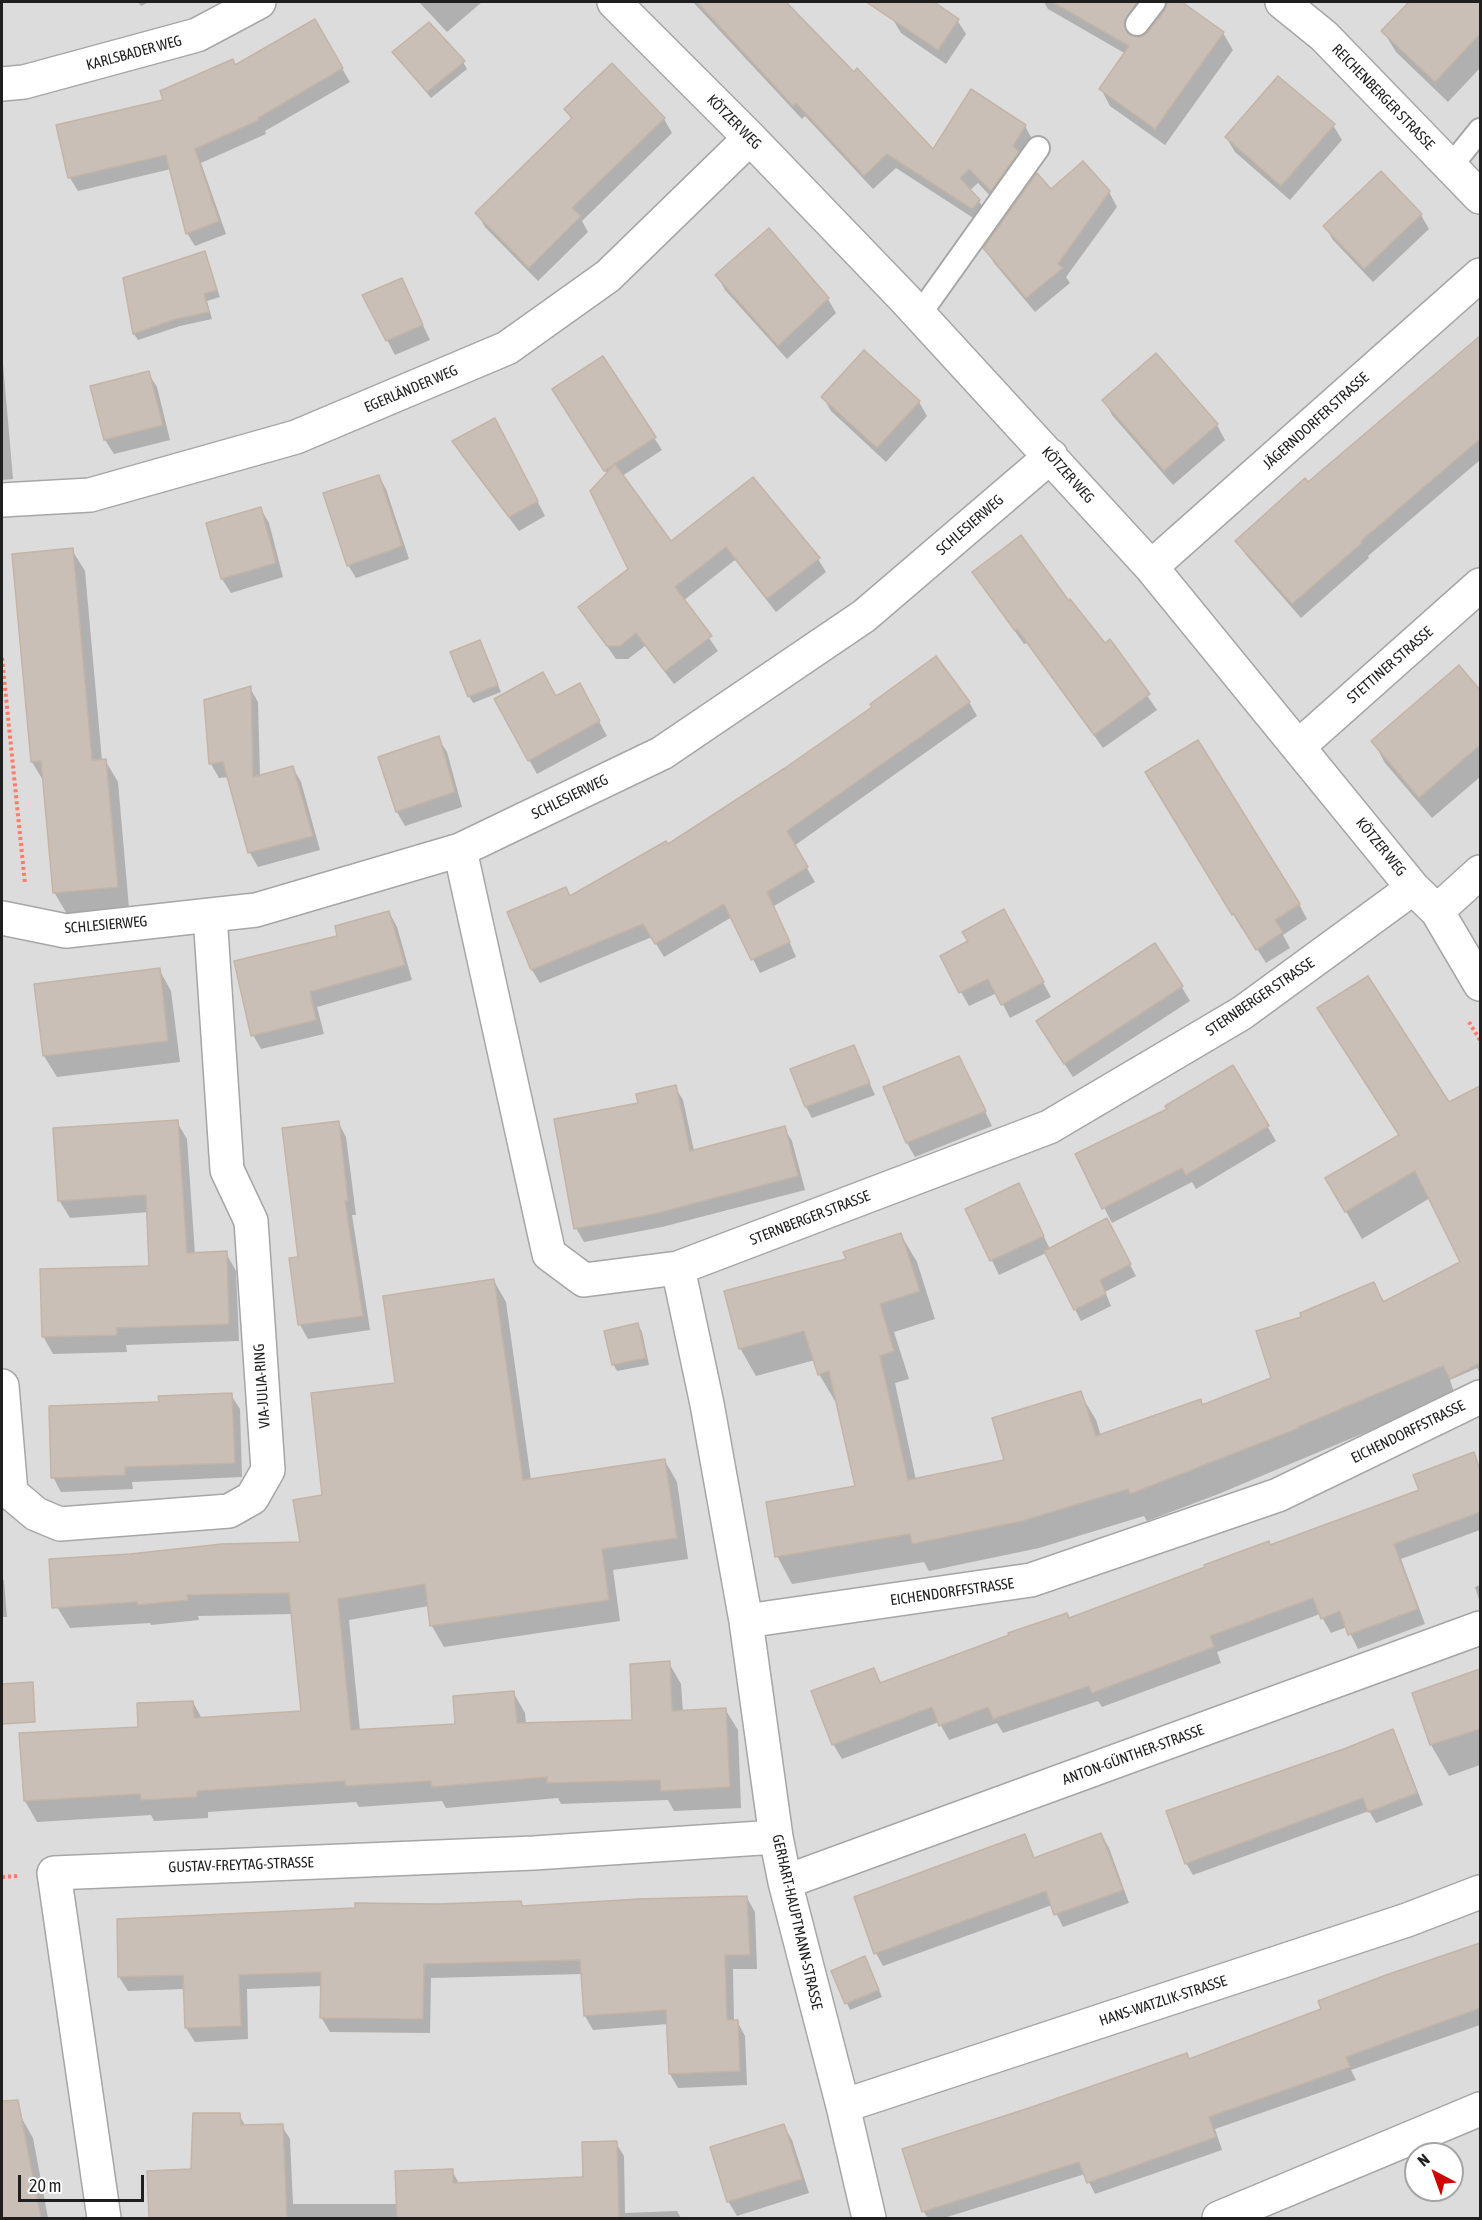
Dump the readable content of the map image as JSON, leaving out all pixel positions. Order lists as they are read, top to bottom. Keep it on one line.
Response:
{"streets":{"street":["KARLSBADER WEG","REICHENBERGER STRASSE","KÖTZER WEG","EGERLÄNDER WEG","JÄGERNDORFER STRASSE","SCHLESIERWEG","STETTINER STRASSE","STERNBERGER STRASSE","VIA-JULIA-RING","EICHENDORFFSTRASSE","ANTON-GÜNTHER-STRASSE","GUSTAV-FREYTAG-STRASSE","GERHART-HAUPTMANN-STRASSE","HANS-WATZLIK-STRASSE"]},"crossings":[["KÖTZER WEG","EGERLÄNDER WEG"],["KÖTZER WEG","JÄGERNDORFER STRASSE"],["KÖTZER WEG","SCHLESIERWEG"],["KÖTZER WEG","STETTINER STRASSE"],["KÖTZER WEG","STERNBERGER STRASSE"],["SCHLESIERWEG","STERNBERGER STRASSE"],["SCHLESIERWEG","VIA-JULIA-RING"],["EICHENDORFFSTRASSE","GERHART-HAUPTMANN-STRASSE"],["ANTON-GÜNTHER-STRASSE","GERHART-HAUPTMANN-STRASSE"],["GUSTAV-FREYTAG-STRASSE","GERHART-HAUPTMANN-STRASSE"],["GERHART-HAUPTMANN-STRASSE","HANS-WATZLIK-STRASSE"]],"scale_bar":"20 m","north":"top left"}
